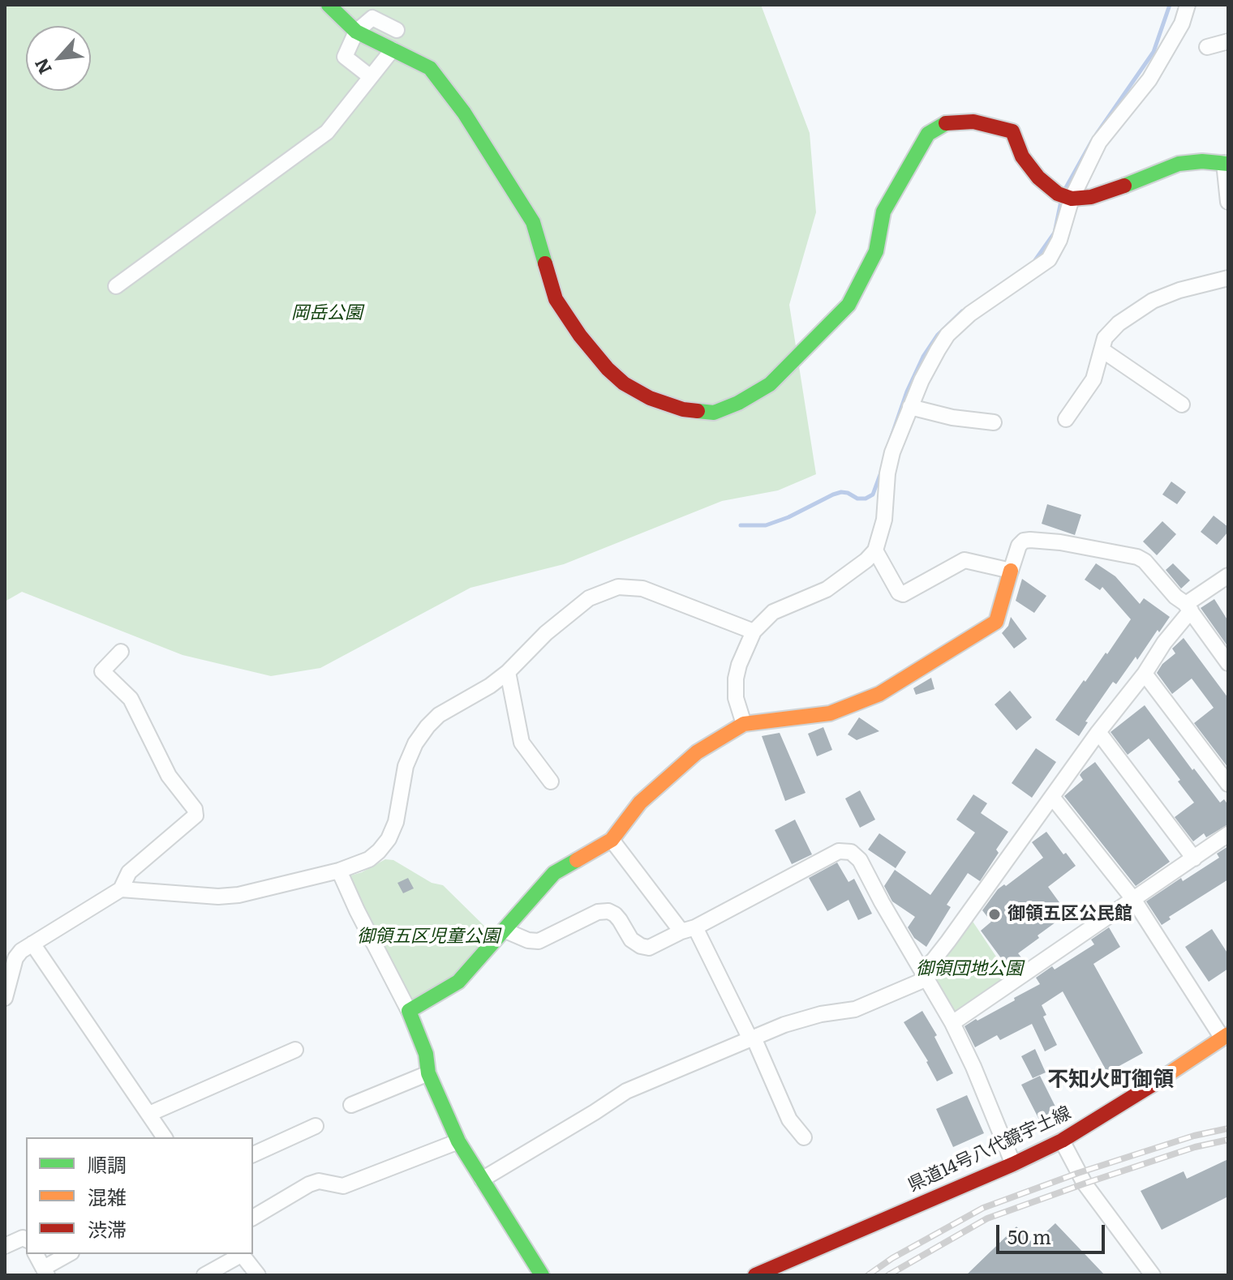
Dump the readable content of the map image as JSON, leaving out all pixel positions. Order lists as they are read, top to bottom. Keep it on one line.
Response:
{"streets":{"street":["県道14号八代鏡宇土線"]},"districts":["不知火町御領"],"parks":["岡岳公園","御領五区児童公園","御領団地公園"],"places":["御領五区公民館"],"legend":["順調","混雑","渋滞"],"scale_bar":"50 m","north":"bottom left"}
